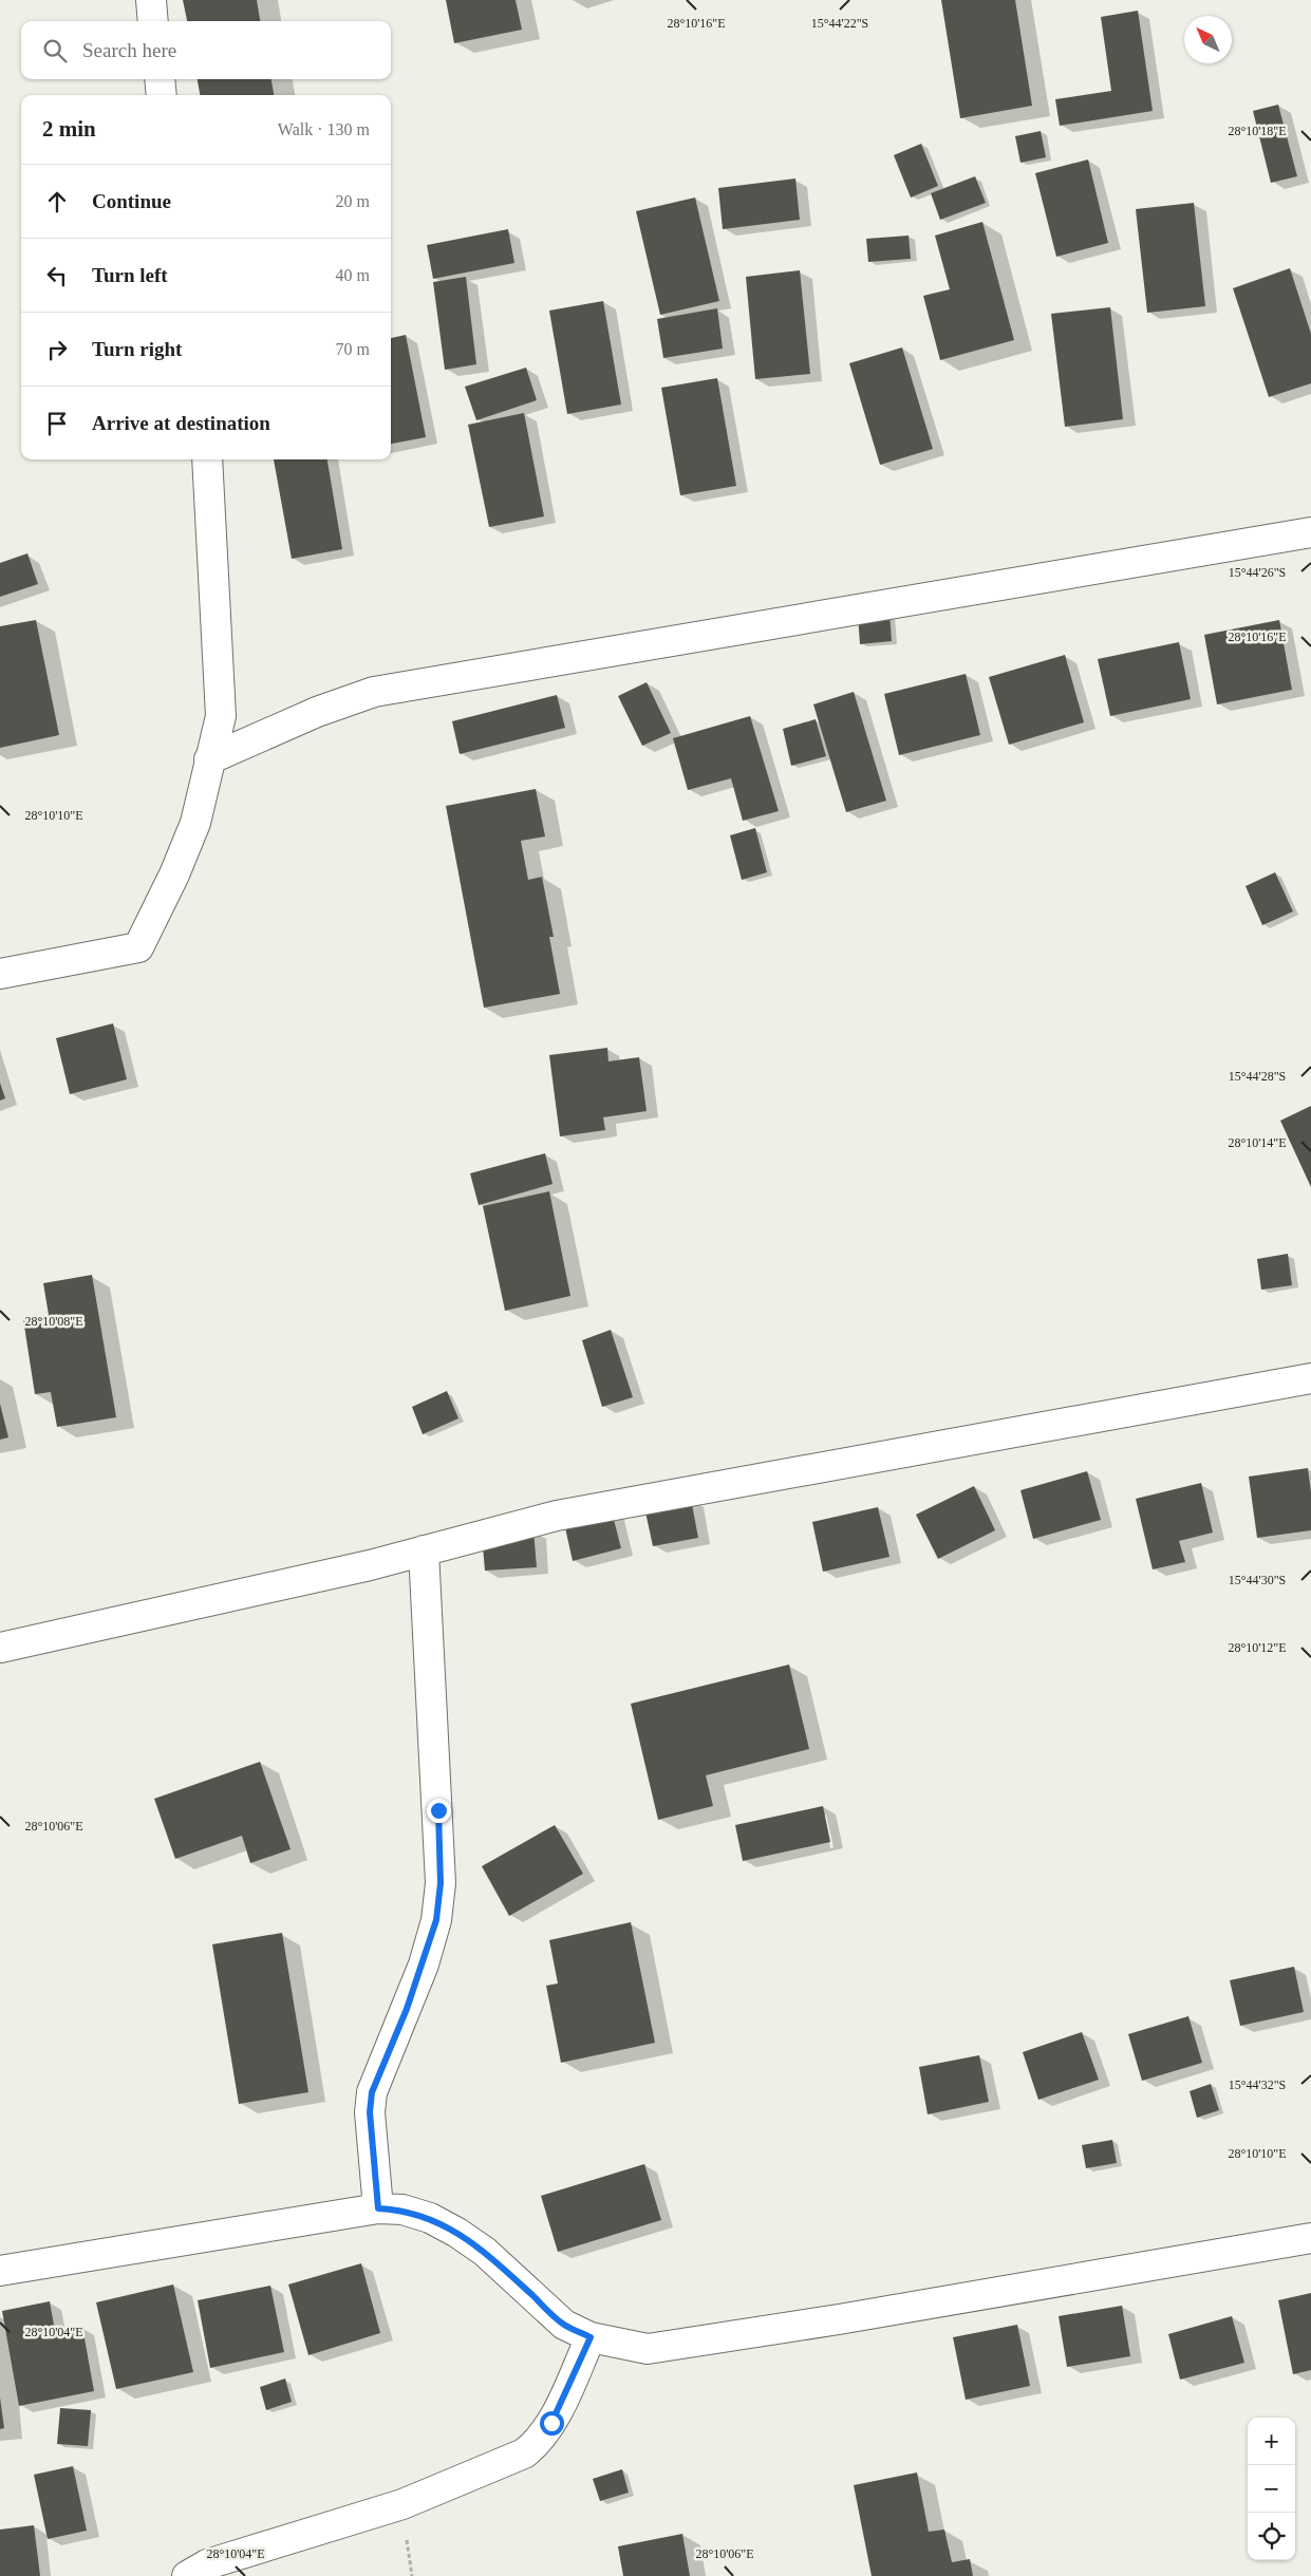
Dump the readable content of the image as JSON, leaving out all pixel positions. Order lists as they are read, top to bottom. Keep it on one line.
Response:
{"north":"top left","page":{"search":"Search here","heading":["2 min","Walk · 130 m"],"list":[["Continue","20 m"],["Turn left","40 m"],["Turn right","70 m"],"Arrive at destination"],"map_buttons":["+","−"]},"coordinates":["15°44'22\"S","28°10'16\"E","28°10'18\"E","15°44'26\"S","28°10'10\"E","15°44'28\"S","28°10'14\"E","28°10'08\"E","15°44'30\"S","28°10'12\"E","28°10'06\"E","15°44'32\"S","28°10'04\"E"]}
